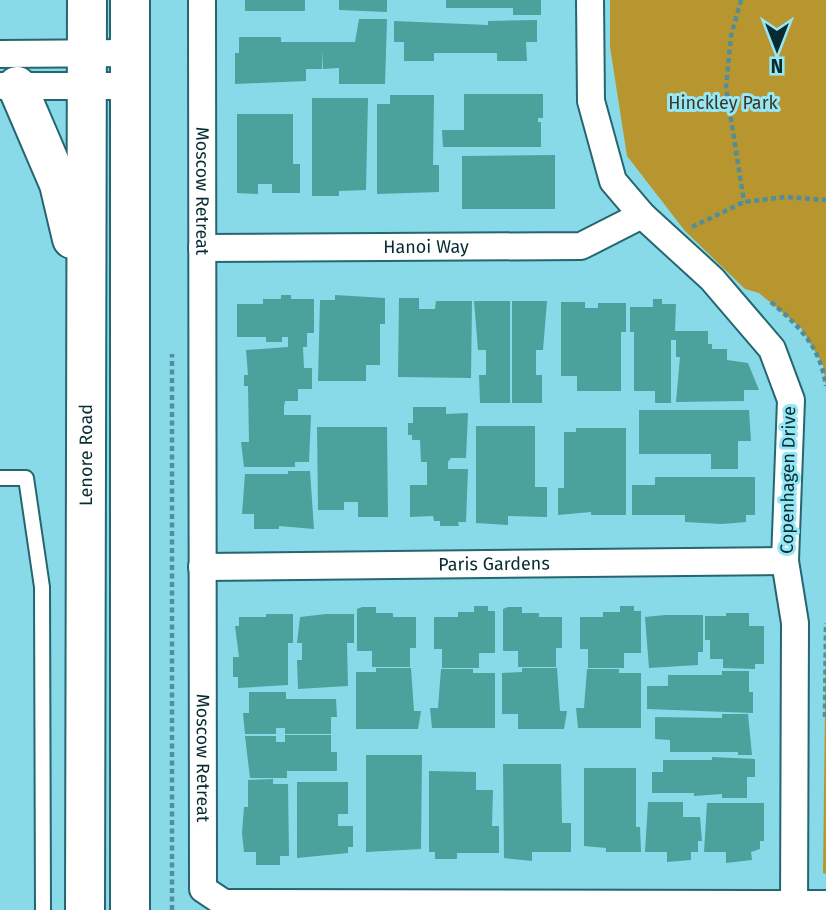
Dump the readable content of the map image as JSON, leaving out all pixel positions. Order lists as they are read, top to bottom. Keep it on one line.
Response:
{"streets":{"street":["Moscow Retreat","Hanoi Way","Lenore Road","Copenhagen Drive","Paris Gardens"]},"crossings":[["Moscow Retreat","Hanoi Way"],["Moscow Retreat","Copenhagen Drive"],["Moscow Retreat","Paris Gardens"],["Hanoi Way","Copenhagen Drive"],["Copenhagen Drive","Paris Gardens"]],"parks":["Hinckley Park"],"north":"bottom"}
